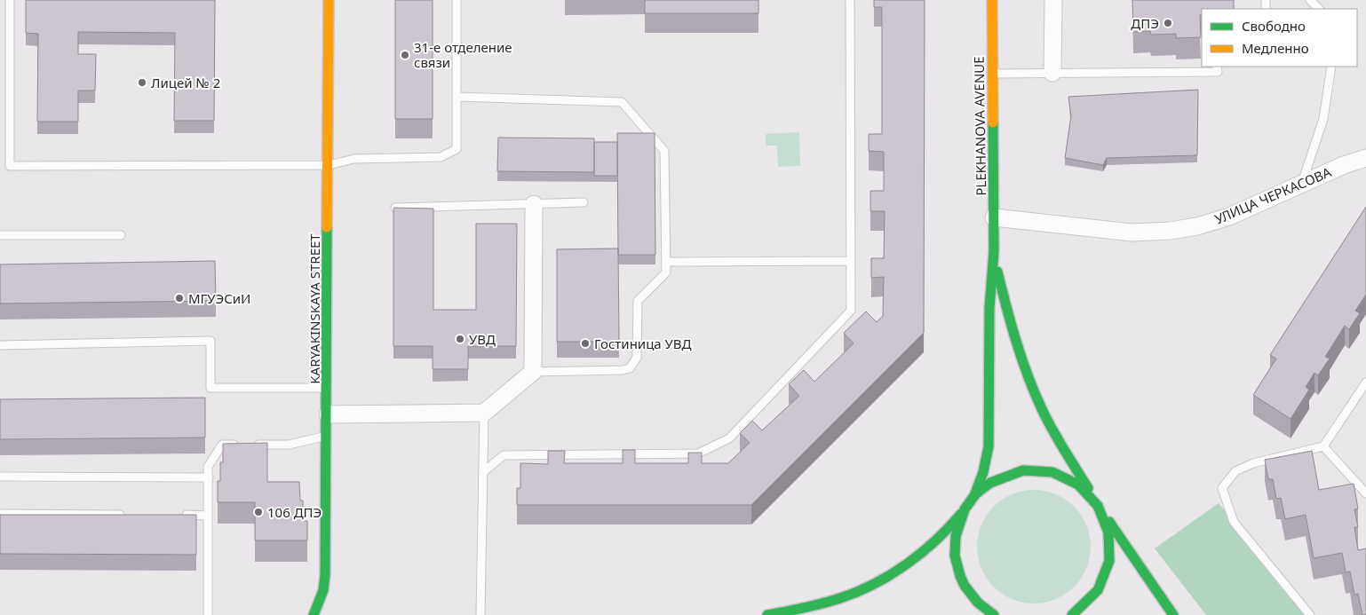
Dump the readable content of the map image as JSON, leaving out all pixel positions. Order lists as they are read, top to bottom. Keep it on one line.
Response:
{"streets":{"main road":["PLEKHANOVA AVENUE","KARYAKINSKAYA STREET"],"street":["УЛИЦА ЧЕРКАСОВА"]},"crossings":[["PLEKHANOVA AVENUE","УЛИЦА ЧЕРКАСОВА"]],"places":["ДПЭ","31-е отделение связи","Лицей № 2","МГУЭСиИ","УВД","Гостиница УВД","106 ДПЭ"],"legend":["Свободно","Медленно"]}
